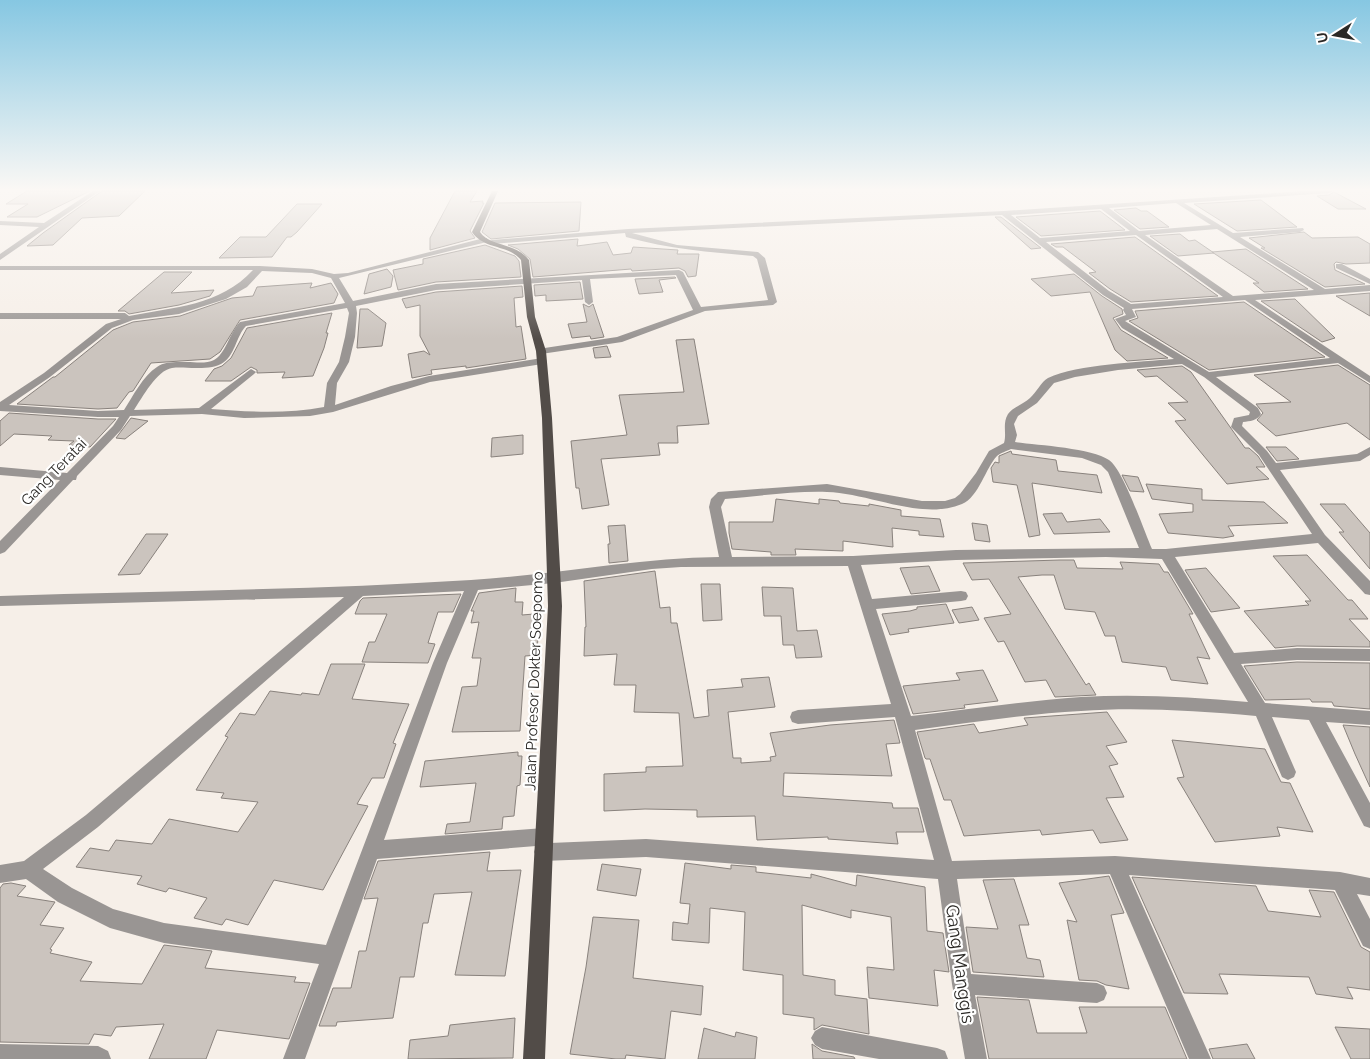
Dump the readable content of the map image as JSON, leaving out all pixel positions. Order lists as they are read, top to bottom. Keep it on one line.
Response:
{"streets":{"main road":["Jalan Profesor Dokter Soepomo"],"street":["Gang Teratai","Gang Manggis"]},"crossings":[["Gang Teratai","Jalan Profesor Dokter Soepomo"]],"north":"left"}
